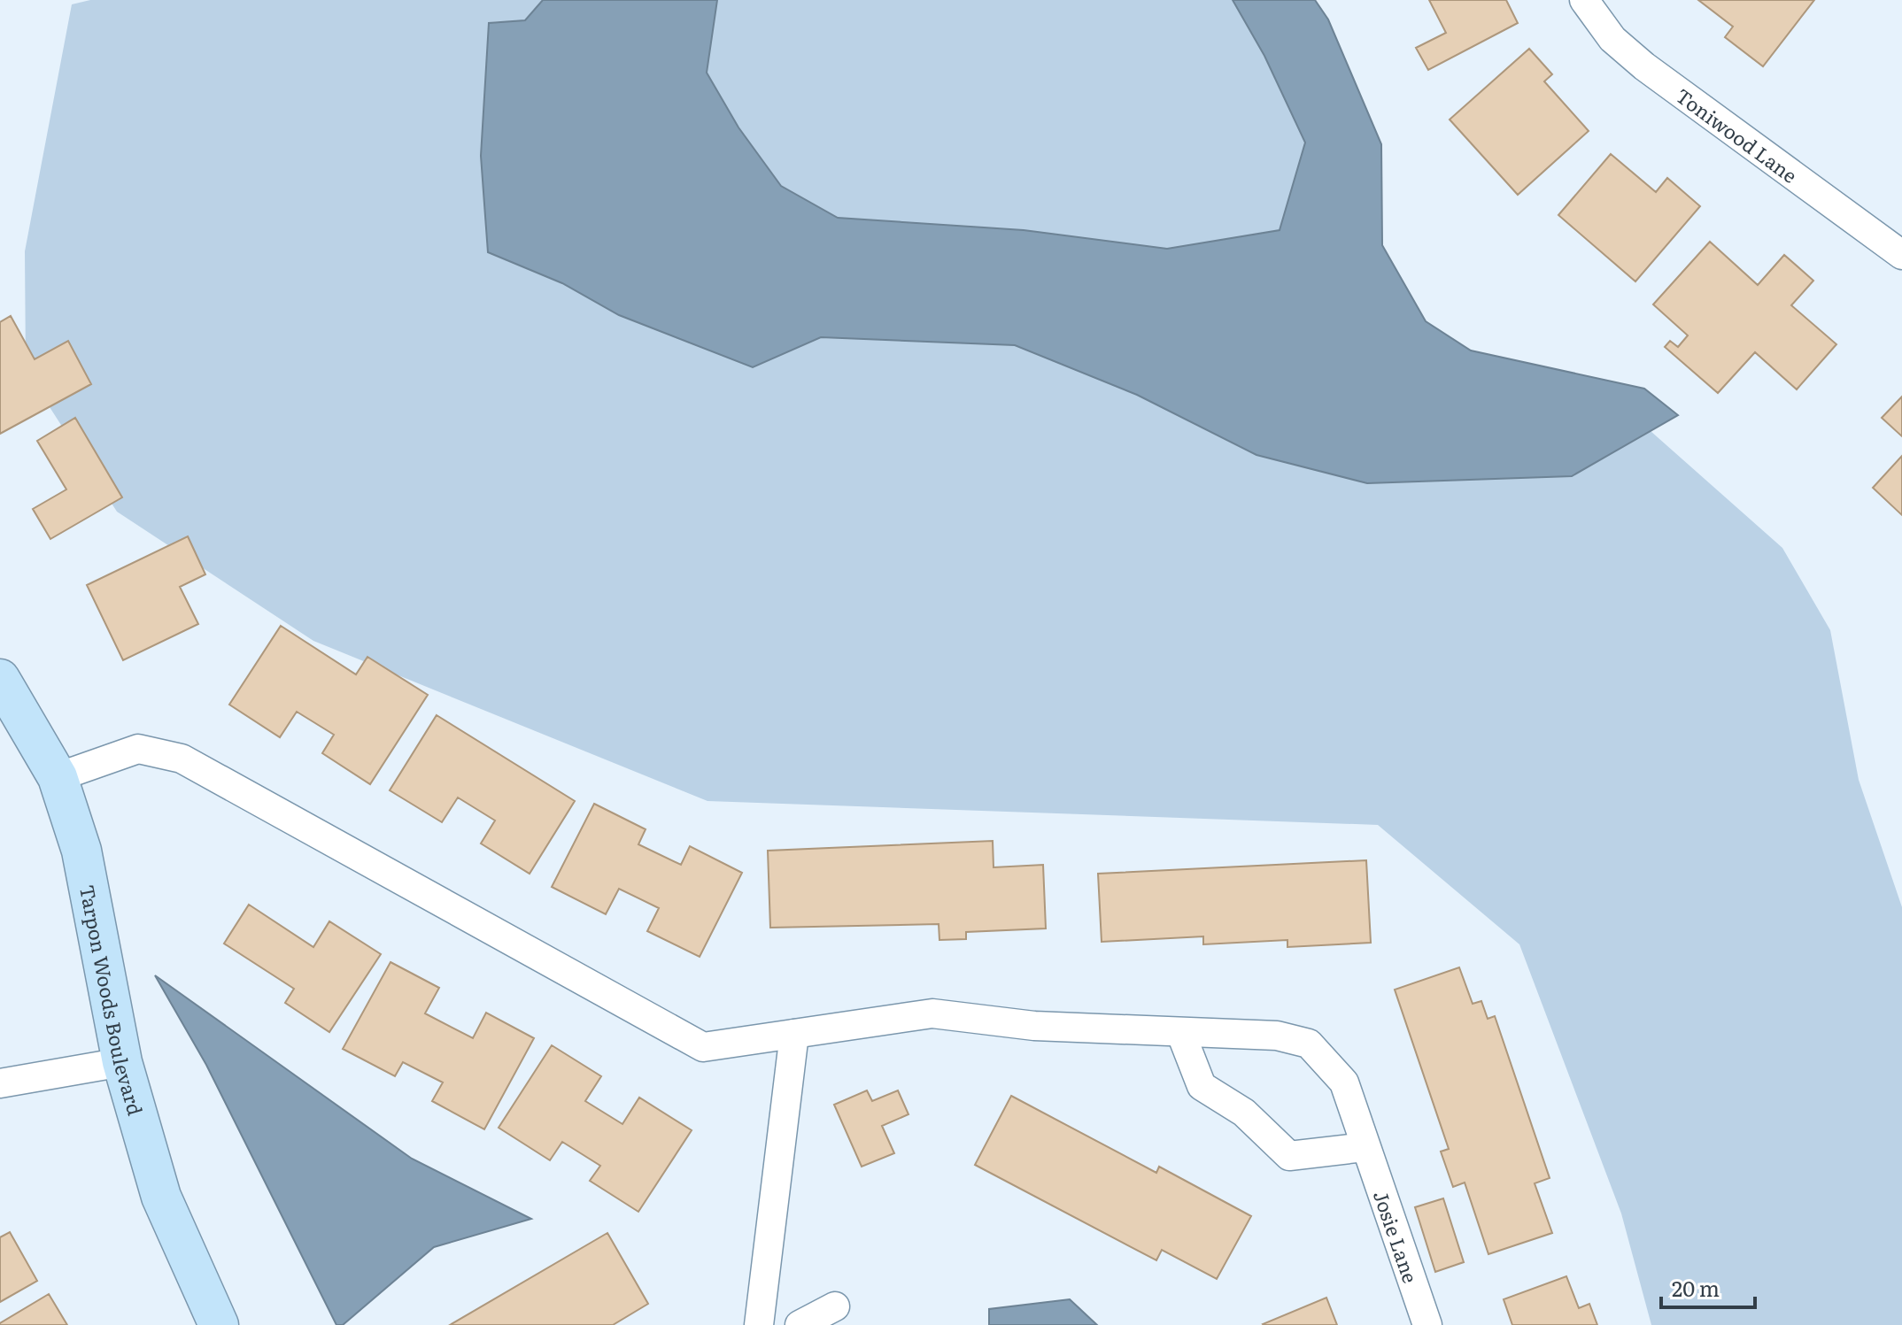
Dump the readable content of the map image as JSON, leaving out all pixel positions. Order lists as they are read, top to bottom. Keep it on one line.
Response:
{"streets":{"street":["Toniwood Lane","Tarpon Woods Boulevard","Josie Lane"]},"crossings":[["Tarpon Woods Boulevard","Josie Lane"]],"scale_bar":"20 m"}
